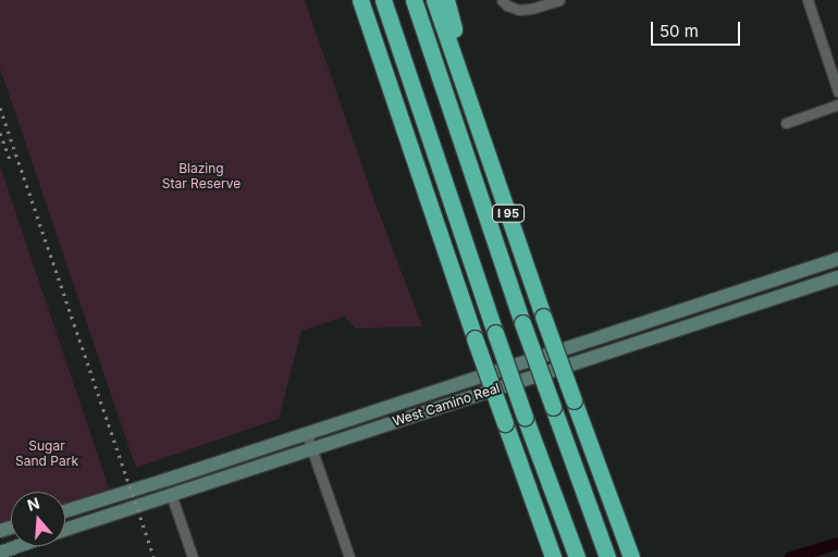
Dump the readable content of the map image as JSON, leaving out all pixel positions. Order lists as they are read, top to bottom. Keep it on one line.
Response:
{"streets":{"highway":["I 95"],"street":["West Camino Real"]},"parks":["Blazing Star Reserve","Sugar Sand Park"],"scale_bar":"50 m","north":"top"}
